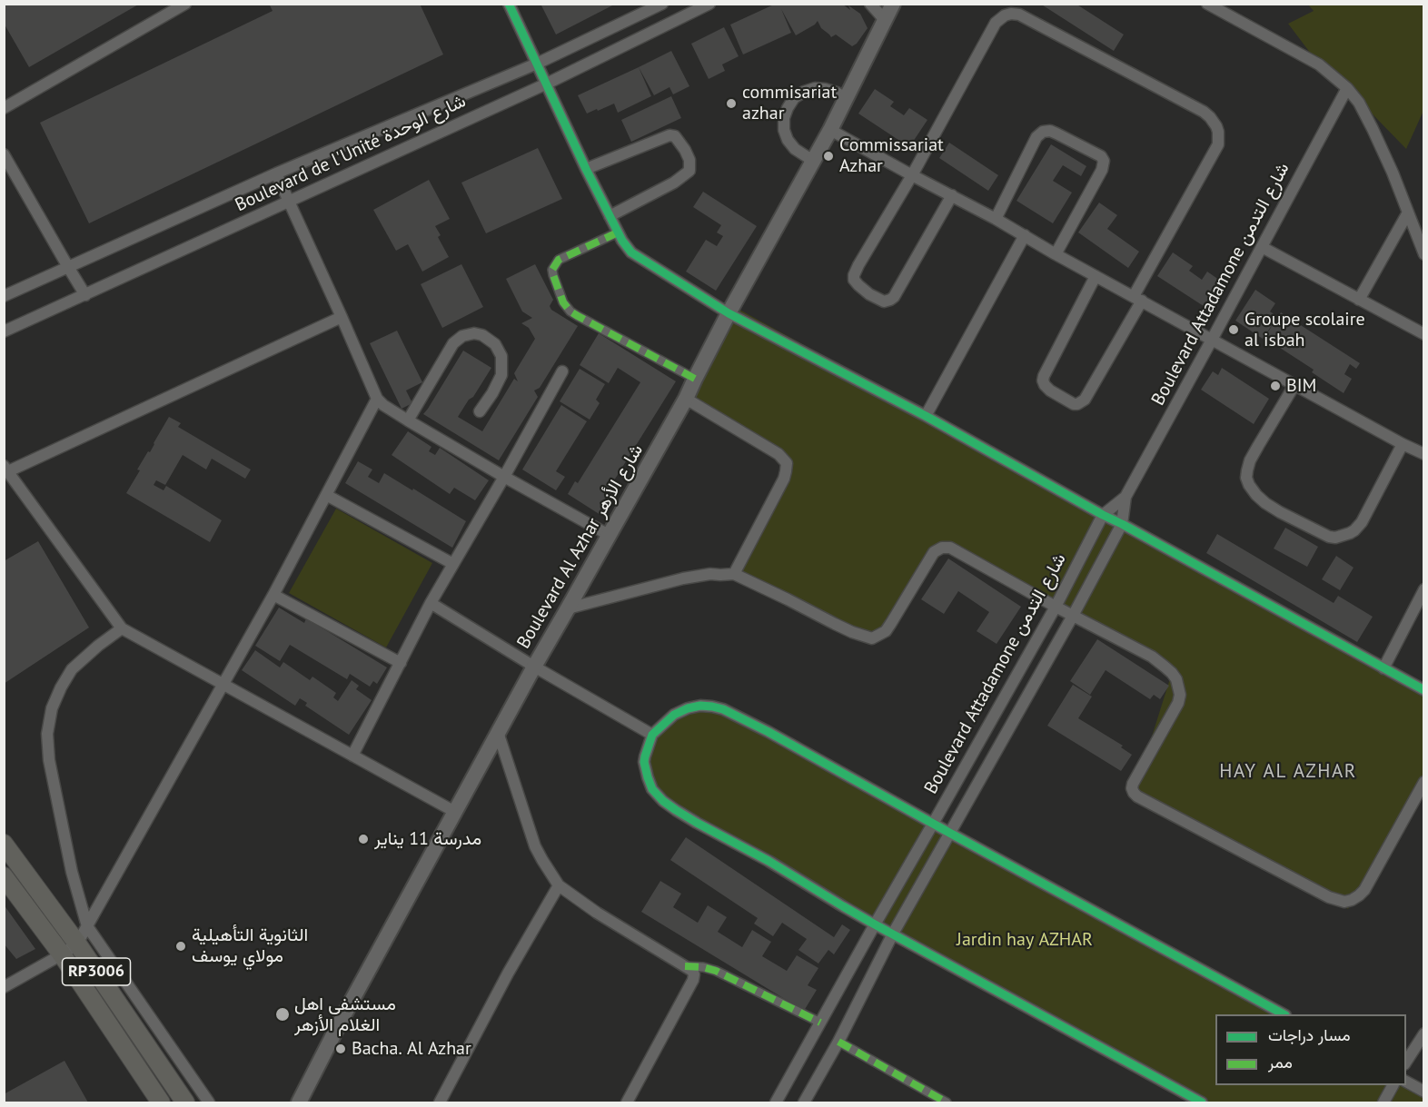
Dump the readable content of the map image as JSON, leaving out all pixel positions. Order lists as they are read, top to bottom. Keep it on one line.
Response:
{"streets":{"main road":["Boulevard Al Azhar شارع الأزهر","RP3006"],"street":["Boulevard de l'Unité شارع الوحدة","Boulevard Attadamone شارع التدمن"]},"districts":["HAY AL AZHAR"],"parks":["Jardin hay AZHAR"],"places":["commisariat azhar","Commissariat Azhar","Groupe scolaire al isbah","BIM","مدرسة 11 يناير","الثانوية التأهيلية مولاي يوسف","مستشفى اهل الغلام الأزهر","Bacha. Al Azhar"],"legend":["مسار دراجات","ممر"]}
